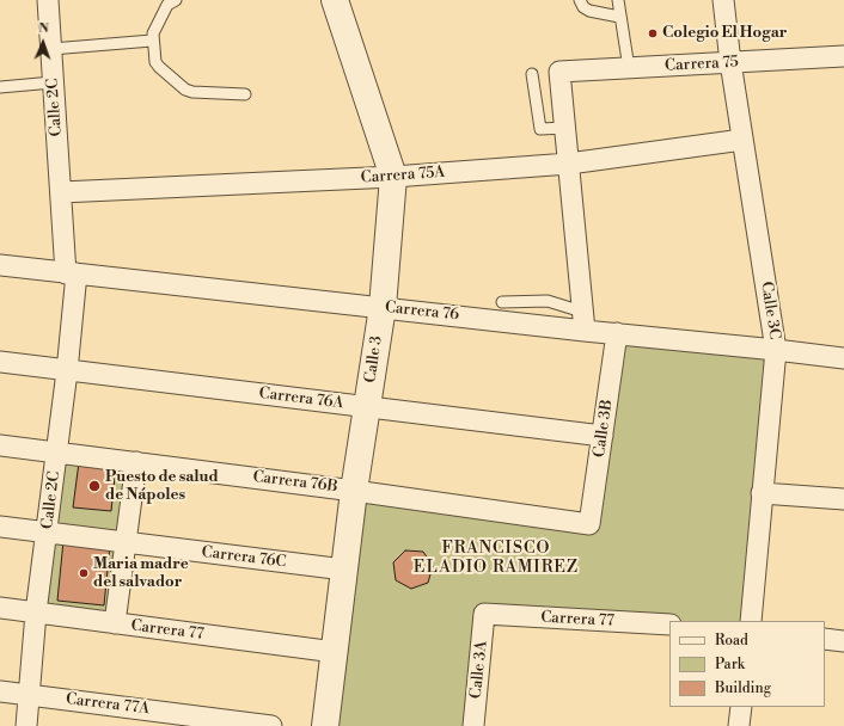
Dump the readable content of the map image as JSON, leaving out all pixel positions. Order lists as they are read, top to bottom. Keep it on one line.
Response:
{"streets":{"street":["Carrera 75","Calle 2C","Carrera 75A","Calle 3C","Carrera 76","Calle 3","Carrera 76A","Calle 3B","Carrera 76B","Carrera 76C","Carrera 77","Calle 3A","Carrera 77A"]},"crossings":[["Carrera 75","Calle 3C"],["Calle 2C","Carrera 75A"],["Calle 2C","Carrera 76"],["Calle 2C","Carrera 76A"],["Calle 2C","Carrera 76B"],["Calle 2C","Carrera 76C"],["Calle 2C","Carrera 77"],["Calle 2C","Carrera 77A"],["Carrera 75A","Calle 3C"],["Carrera 75A","Calle 3"],["Calle 3C","Carrera 76"],["Carrera 76","Calle 3"],["Carrera 76","Calle 3B"],["Calle 3","Carrera 76A"],["Calle 3","Carrera 76B"],["Calle 3","Carrera 76C"],["Calle 3","Carrera 77"],["Carrera 76A","Calle 3B"],["Calle 3B","Carrera 76B"],["Carrera 77","Calle 3A"]],"districts":["FRANCISCO ELADIO RAMIREZ"],"places":["Colegio El Hogar","Puesto de salud de Nápoles","Maria madre del salvador"],"legend":["Road","Park","Building"],"north":"top"}
